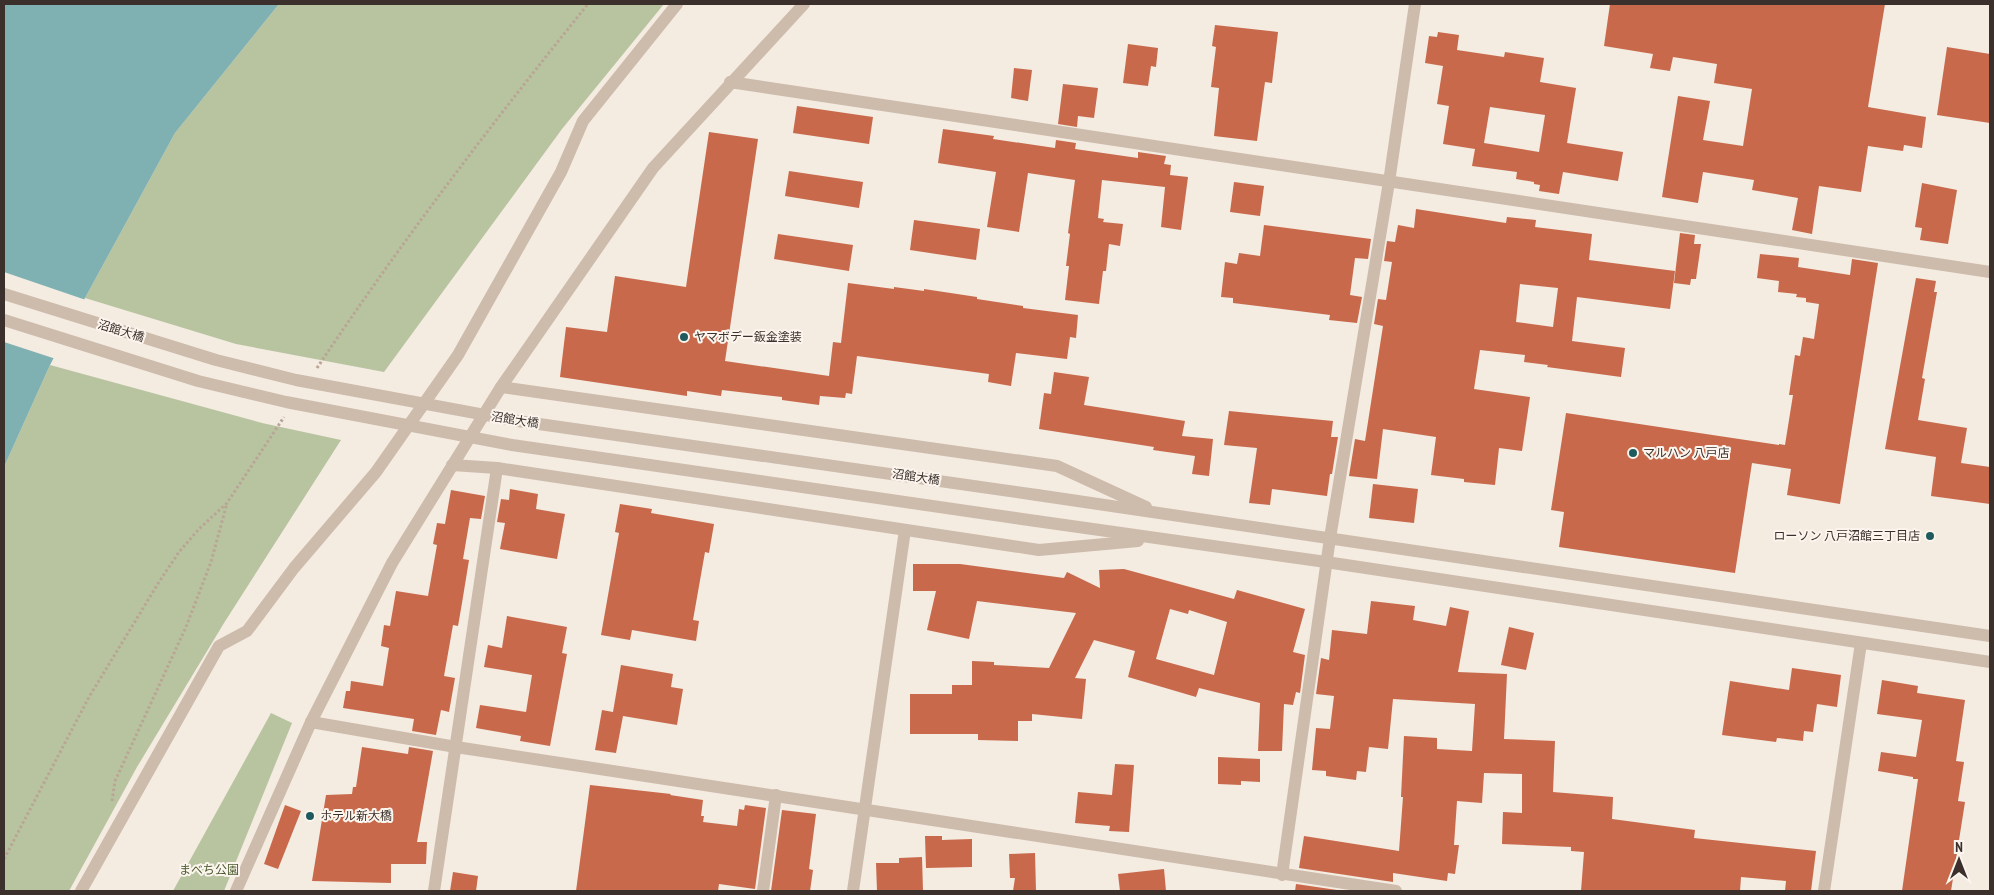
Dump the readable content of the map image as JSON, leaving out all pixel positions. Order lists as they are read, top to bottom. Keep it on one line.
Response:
{"streets":{"street":["沼館大橋"]},"parks":["まべち公園"],"places":["ヤマボデー鈑金塗装","マルハン 八戸店","ローソン 八戸沼館三丁目店","ホテル新大橋"],"north":"top"}
